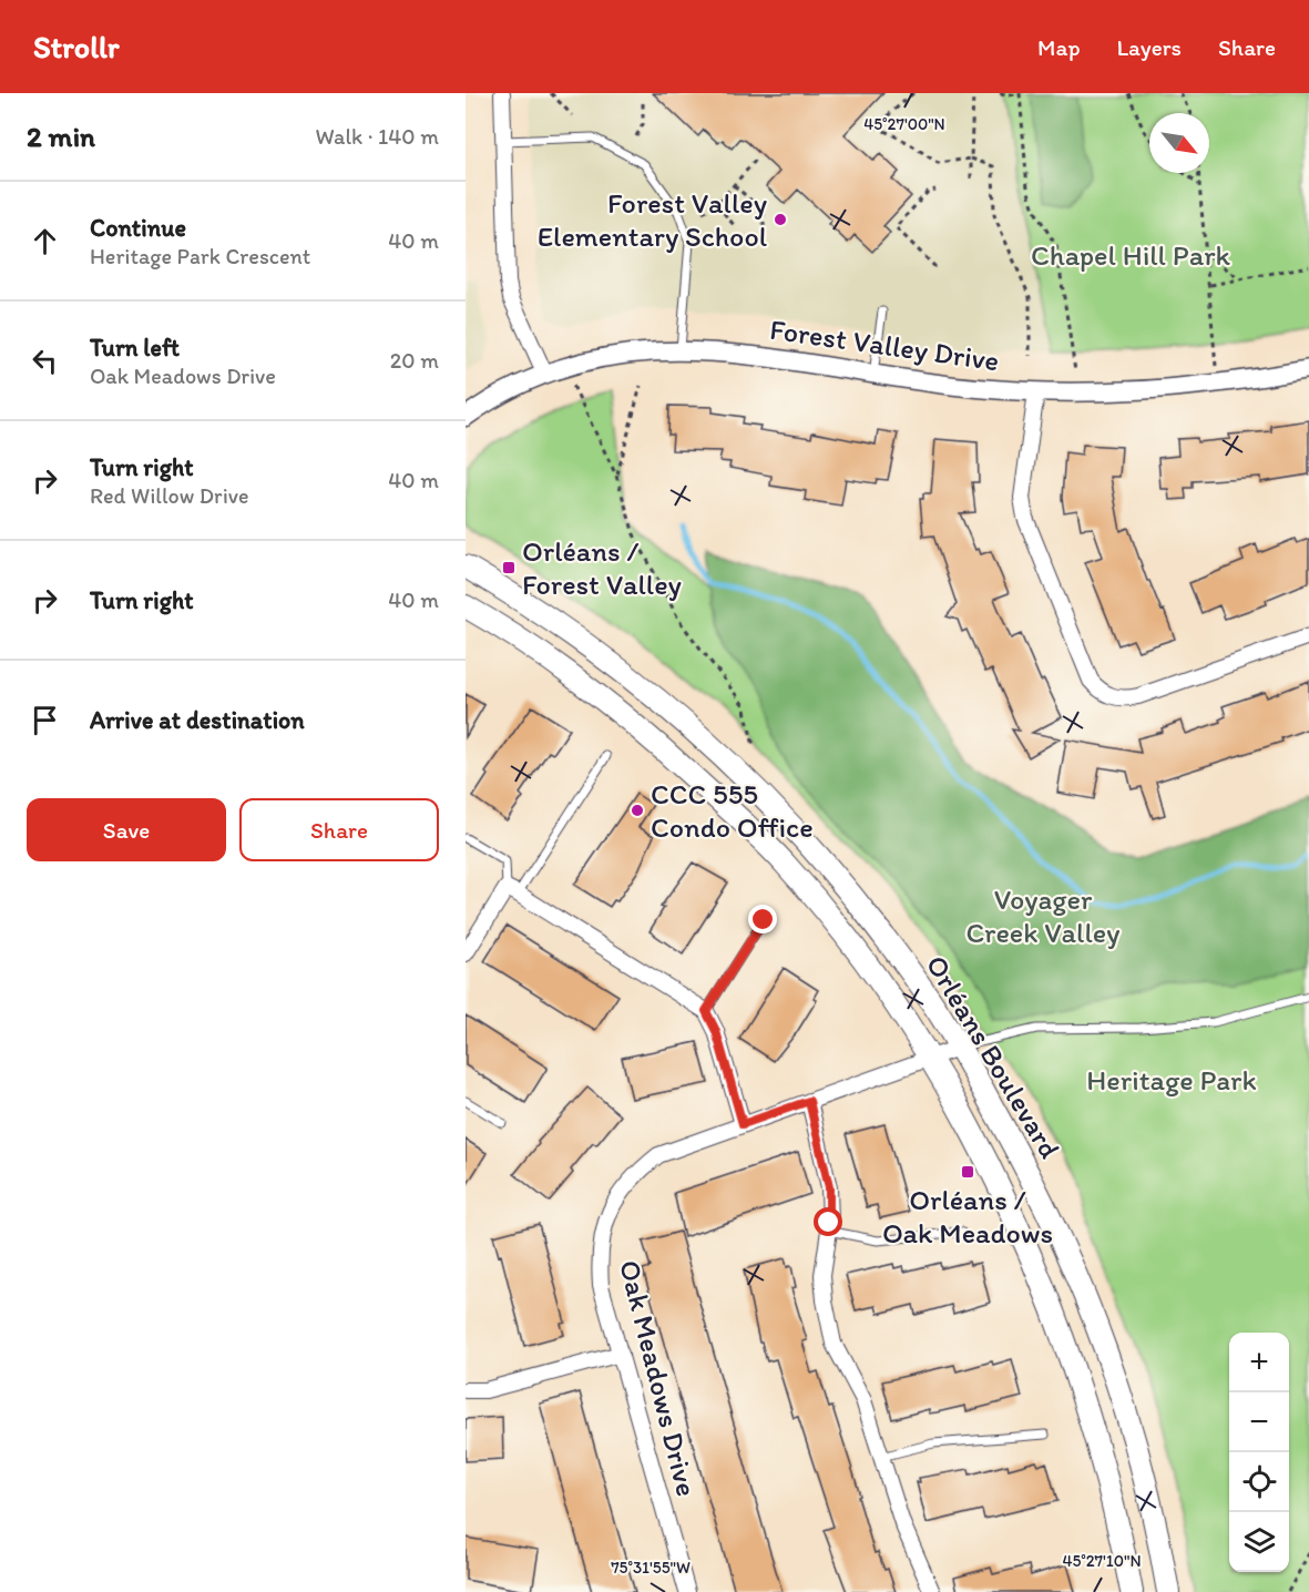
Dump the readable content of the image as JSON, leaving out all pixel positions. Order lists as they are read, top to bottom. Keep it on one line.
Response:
{"streets":{"main road":["Orléans Boulevard"],"street":["Forest Valley Drive","Oak Meadows Drive"]},"crossings":[["Orléans Boulevard","Oak Meadows Drive"]],"parks":["Chapel Hill Park","Voyager Creek Valley","Heritage Park"],"places":{"other":["Forest Valley Elementary School","CCC 555 Condo Office"],"transit":["Orléans / Forest Valley","Orléans / Oak Meadows"]},"north":"bottom right","page":{"header":"Strollr","nav":["Map","Layers","Share"],"heading":["2 min","Walk · 140 m"],"list":[["Continue","Heritage Park Crescent","40 m"],["Turn left","Oak Meadows Drive","20 m"],["Turn right","Red Willow Drive","40 m"],["Turn right","40 m"],"Arrive at destination"],"buttons":["Save","Share"],"map_buttons":["+","−"]},"coordinates":["45°27'00\"N","45°27'10\"N","75°31'55\"W"]}
